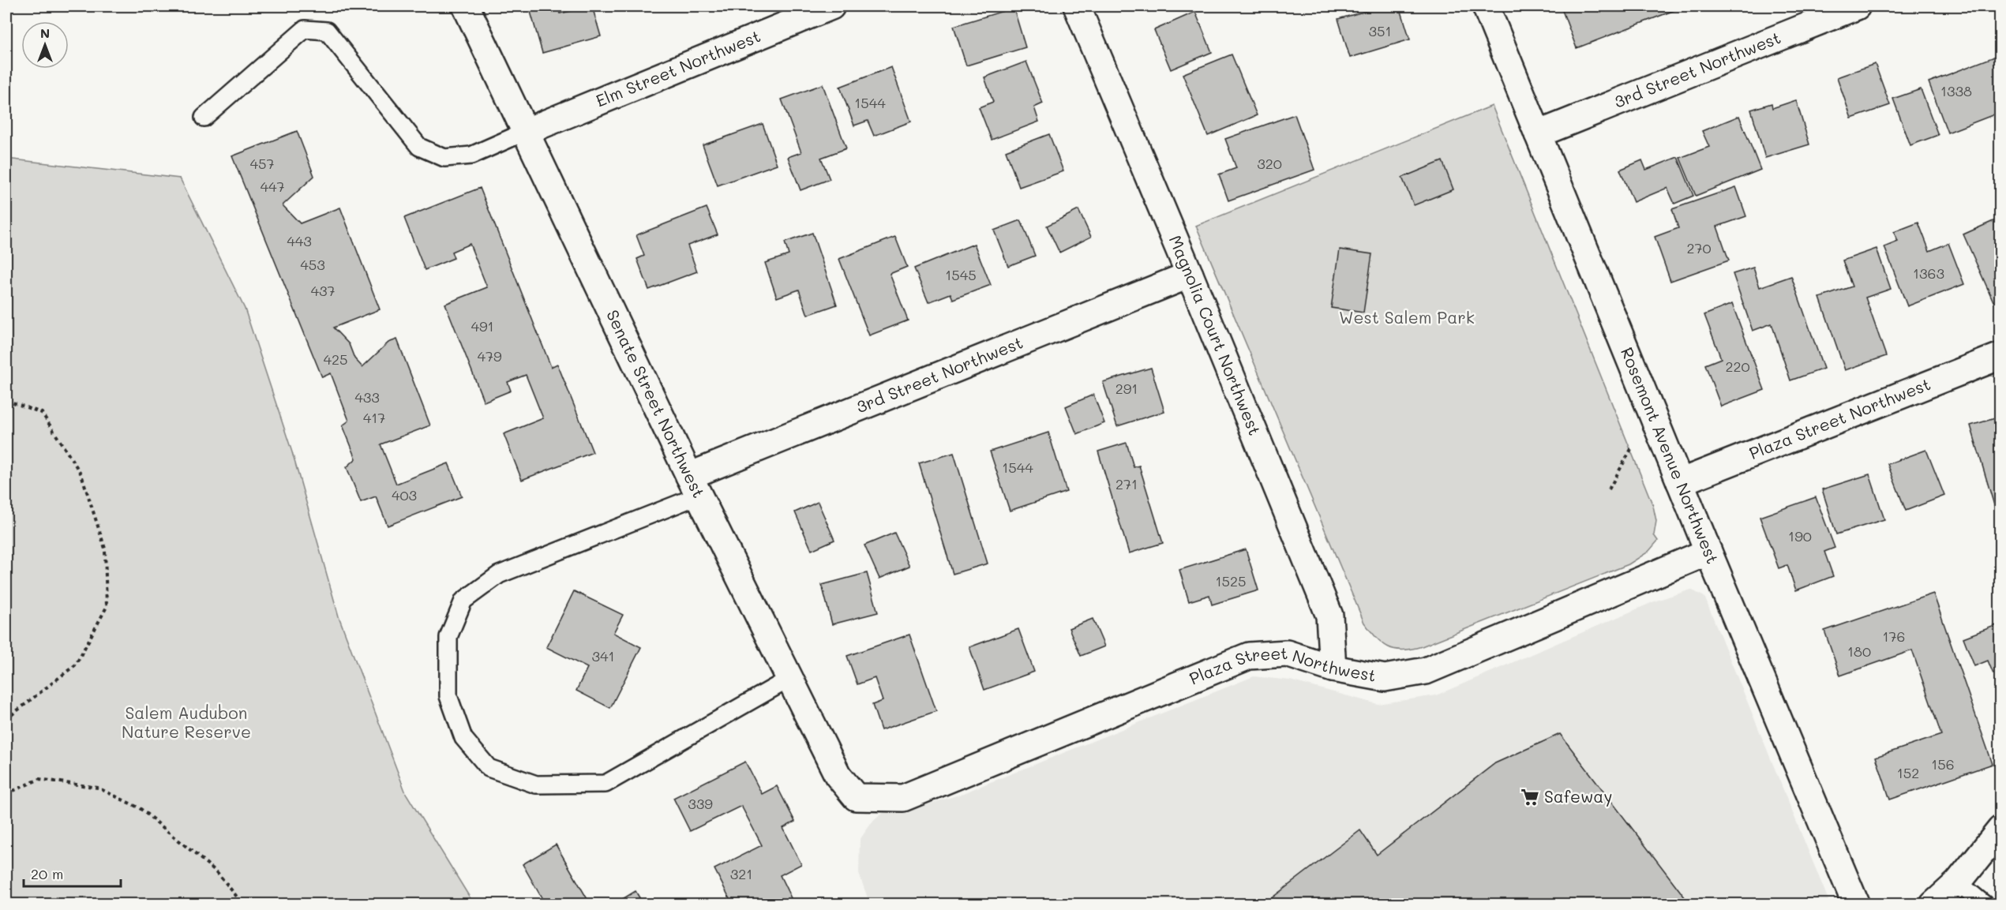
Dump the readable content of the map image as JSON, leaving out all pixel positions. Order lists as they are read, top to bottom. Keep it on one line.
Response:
{"streets":{"street":["Elm Street Northwest","3rd Street Northwest","Magnolia Court Northwest","Senate Street Northwest","Plaza Street Northwest","Rosemont Avenue Northwest"]},"crossings":[["Elm Street Northwest","Senate Street Northwest"],["3rd Street Northwest","Magnolia Court Northwest"],["3rd Street Northwest","Senate Street Northwest"],["3rd Street Northwest","Rosemont Avenue Northwest"],["Magnolia Court Northwest","Plaza Street Northwest"],["Senate Street Northwest","Plaza Street Northwest"],["Plaza Street Northwest","Rosemont Avenue Northwest"]],"parks":["West Salem Park","Salem Audubon Nature Reserve"],"places":{"supermarket":["Safeway"]},"house_numbers":["351","1338","1544","457","320","447","443","270","453","1363","1545","437","491","479","425","220","291","433","417","1544","271","403","190","1525","176","180","341","156","152","339","321"],"scale_bar":"20 m","north":"top"}
